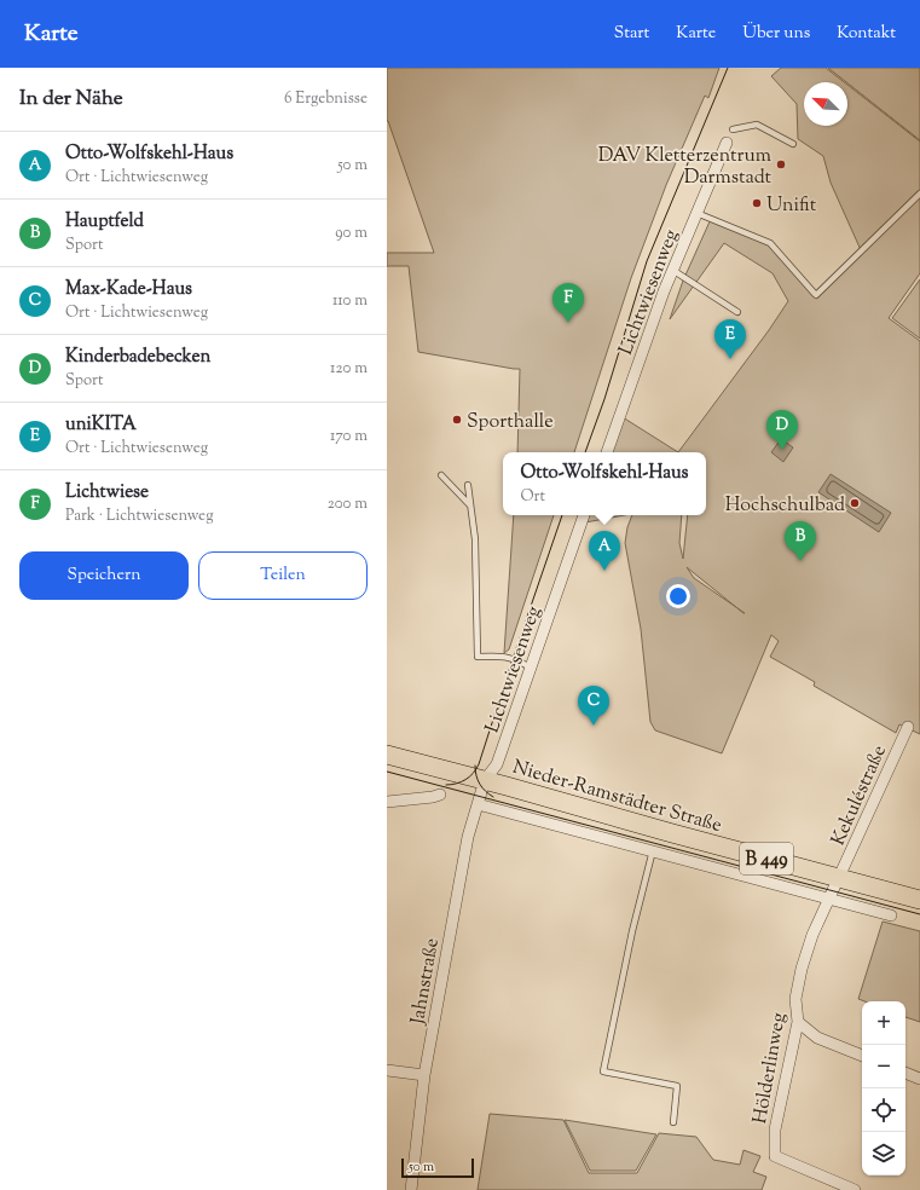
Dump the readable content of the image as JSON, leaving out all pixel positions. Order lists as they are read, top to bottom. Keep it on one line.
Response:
{"streets":{"main road":["Nieder-Ramstädter Straße","B 449"],"street":["Lichtwiesenweg","Kekuléstraße","Jahnstraße","Hölderlinweg"]},"crossings":[["Lichtwiesenweg","Nieder-Ramstädter Straße"],["Lichtwiesenweg","Jahnstraße"],["Nieder-Ramstädter Straße","Kekuléstraße"],["Nieder-Ramstädter Straße","Jahnstraße"],["Nieder-Ramstädter Straße","Hölderlinweg"],["Kekuléstraße","Hölderlinweg"]],"places":["DAV Kletterzentrum Darmstadt","Unifit","Sporthalle","Hochschulbad"],"scale_bar":"50 m","north":"top left","page":{"header":"Karte","nav":["Start","Karte","Über uns","Kontakt"],"heading":["In der Nähe","6 Ergebnisse"],"list":[{"mark":"A","name":"Otto-Wolfskehl-Haus","note":"Ort · Lichtwiesenweg","value":"50 m"},{"mark":"B","name":"Hauptfeld","note":"Sport","value":"90 m"},{"mark":"C","name":"Max-Kade-Haus","note":"Ort · Lichtwiesenweg","value":"110 m"},{"mark":"D","name":"Kinderbadebecken","note":"Sport","value":"120 m"},{"mark":"E","name":"uniKITA","note":"Ort · Lichtwiesenweg","value":"170 m"},{"mark":"F","name":"Lichtwiese","note":"Park · Lichtwiesenweg","value":"200 m"}],"pins":["F","E","D","B","A","C"],"popup":["Otto-Wolfskehl-Haus","Ort"],"buttons":["Speichern","Teilen"],"map_buttons":["+","−"],"scale":"50 m"}}
